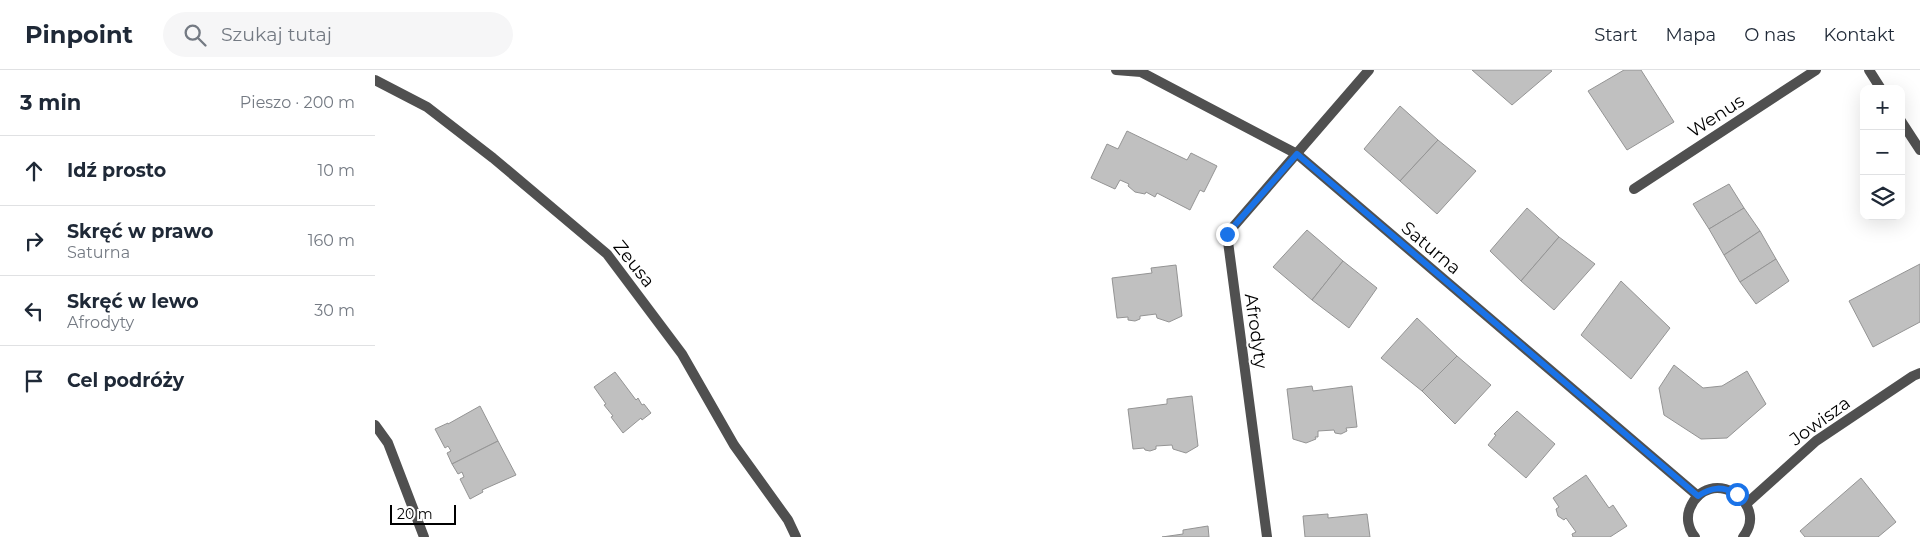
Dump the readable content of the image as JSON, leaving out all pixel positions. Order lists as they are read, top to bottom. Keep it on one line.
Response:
{"streets":{"street":["Wenus","Saturna","Zeusa","Afrodyty","Jowisza"]},"crossings":[["Saturna","Afrodyty"]],"scale_bar":"20 m","page":{"header":"Pinpoint","search":"Szukaj tutaj","nav":["Start","Mapa","O nas","Kontakt"],"heading":["3 min","Pieszo · 200 m"],"map_buttons":["+","−"],"list":[["Idź prosto","10 m"],["Skręć w prawo","Saturna","160 m"],["Skręć w lewo","Afrodyty","30 m"],"Cel podróży"],"scale":"20 m"}}
